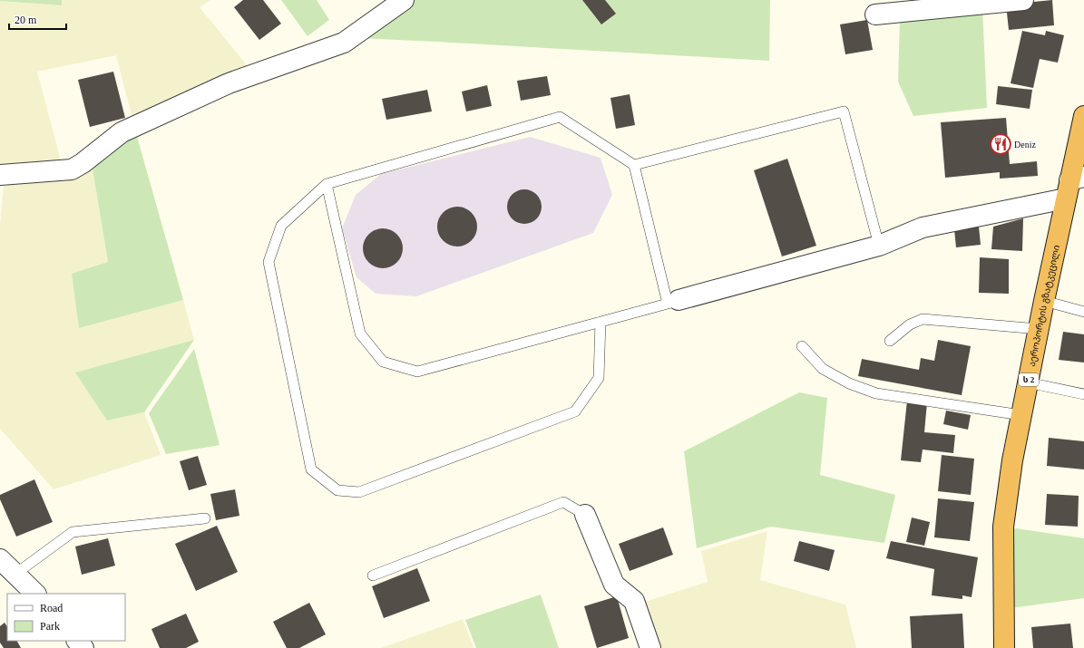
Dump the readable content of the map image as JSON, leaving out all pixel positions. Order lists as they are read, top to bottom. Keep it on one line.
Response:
{"streets":{"highway":["აეროპორტის გზატკეცილი","ს 2"]},"places":{"restaurant":["Deniz"]},"legend":["Road","Park"],"scale_bar":"20 m"}
